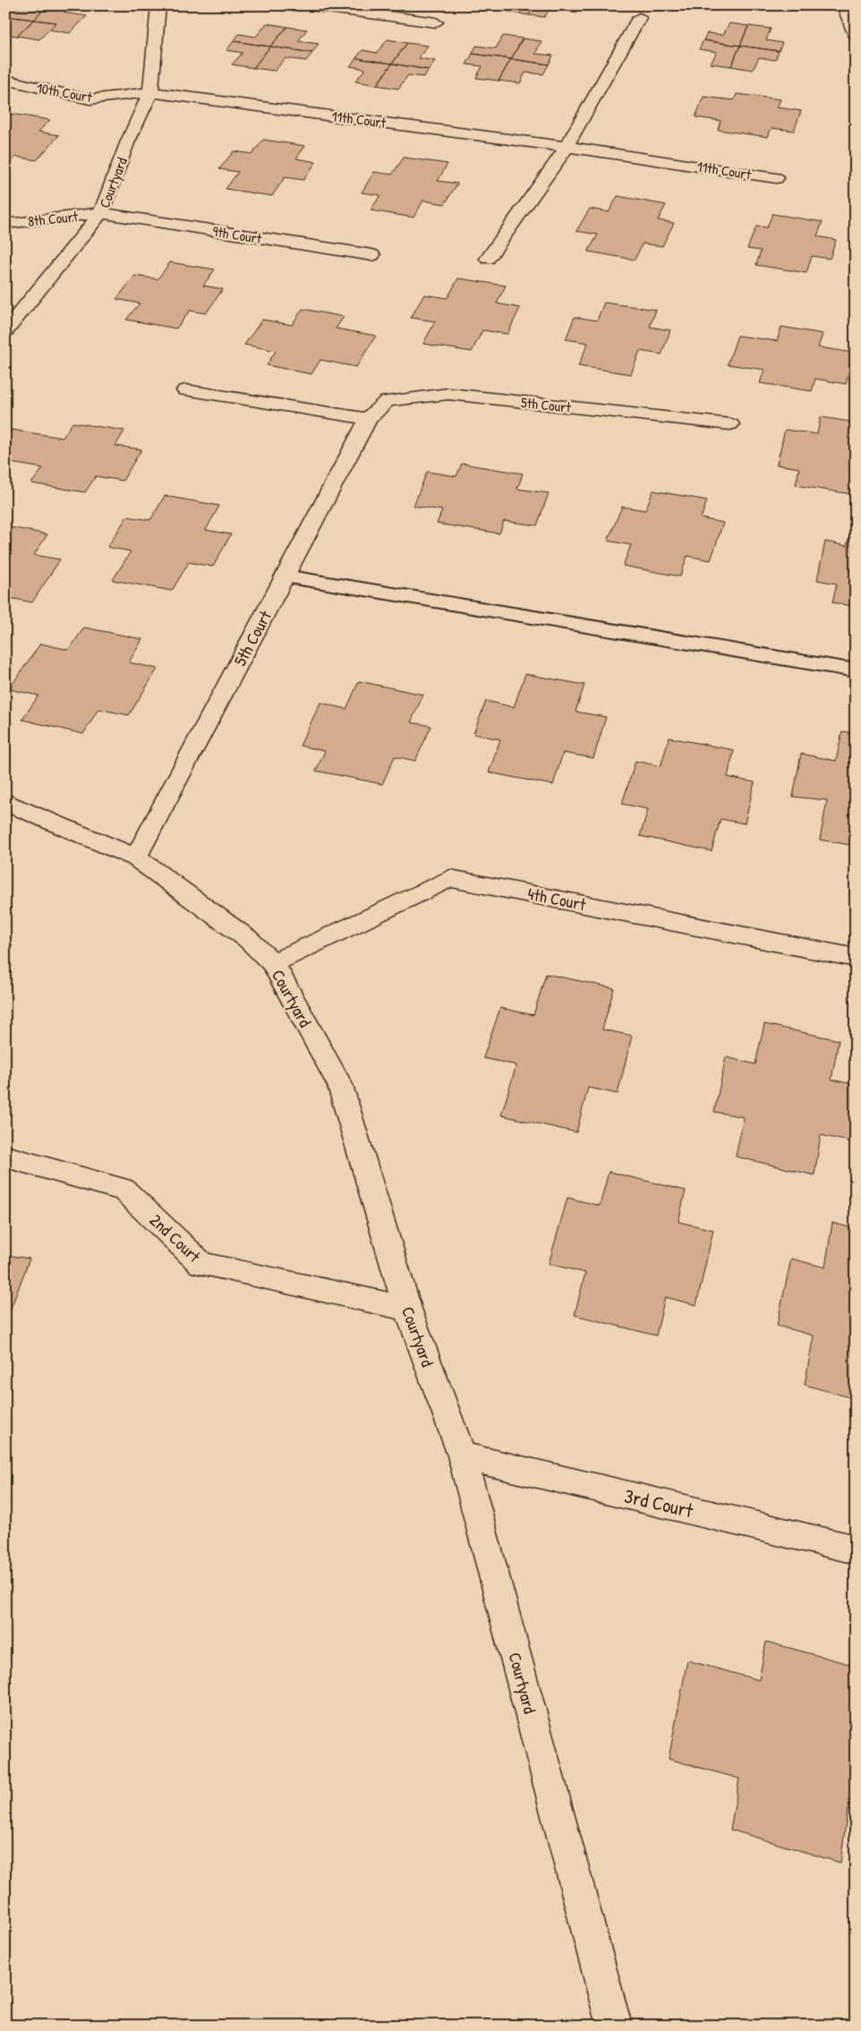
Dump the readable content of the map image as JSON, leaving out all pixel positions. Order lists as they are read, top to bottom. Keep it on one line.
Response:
{"streets":{"street":["10th Court","11th Court","Courtyard","8th Court","9th Court","5th Court","4th Court","2nd Court","3rd Court"]},"crossings":[["10th Court","11th Court"],["10th Court","Courtyard"],["11th Court","Courtyard"],["Courtyard","8th Court"],["Courtyard","9th Court"],["Courtyard","5th Court"],["Courtyard","4th Court"],["Courtyard","2nd Court"],["Courtyard","3rd Court"],["8th Court","9th Court"]]}
